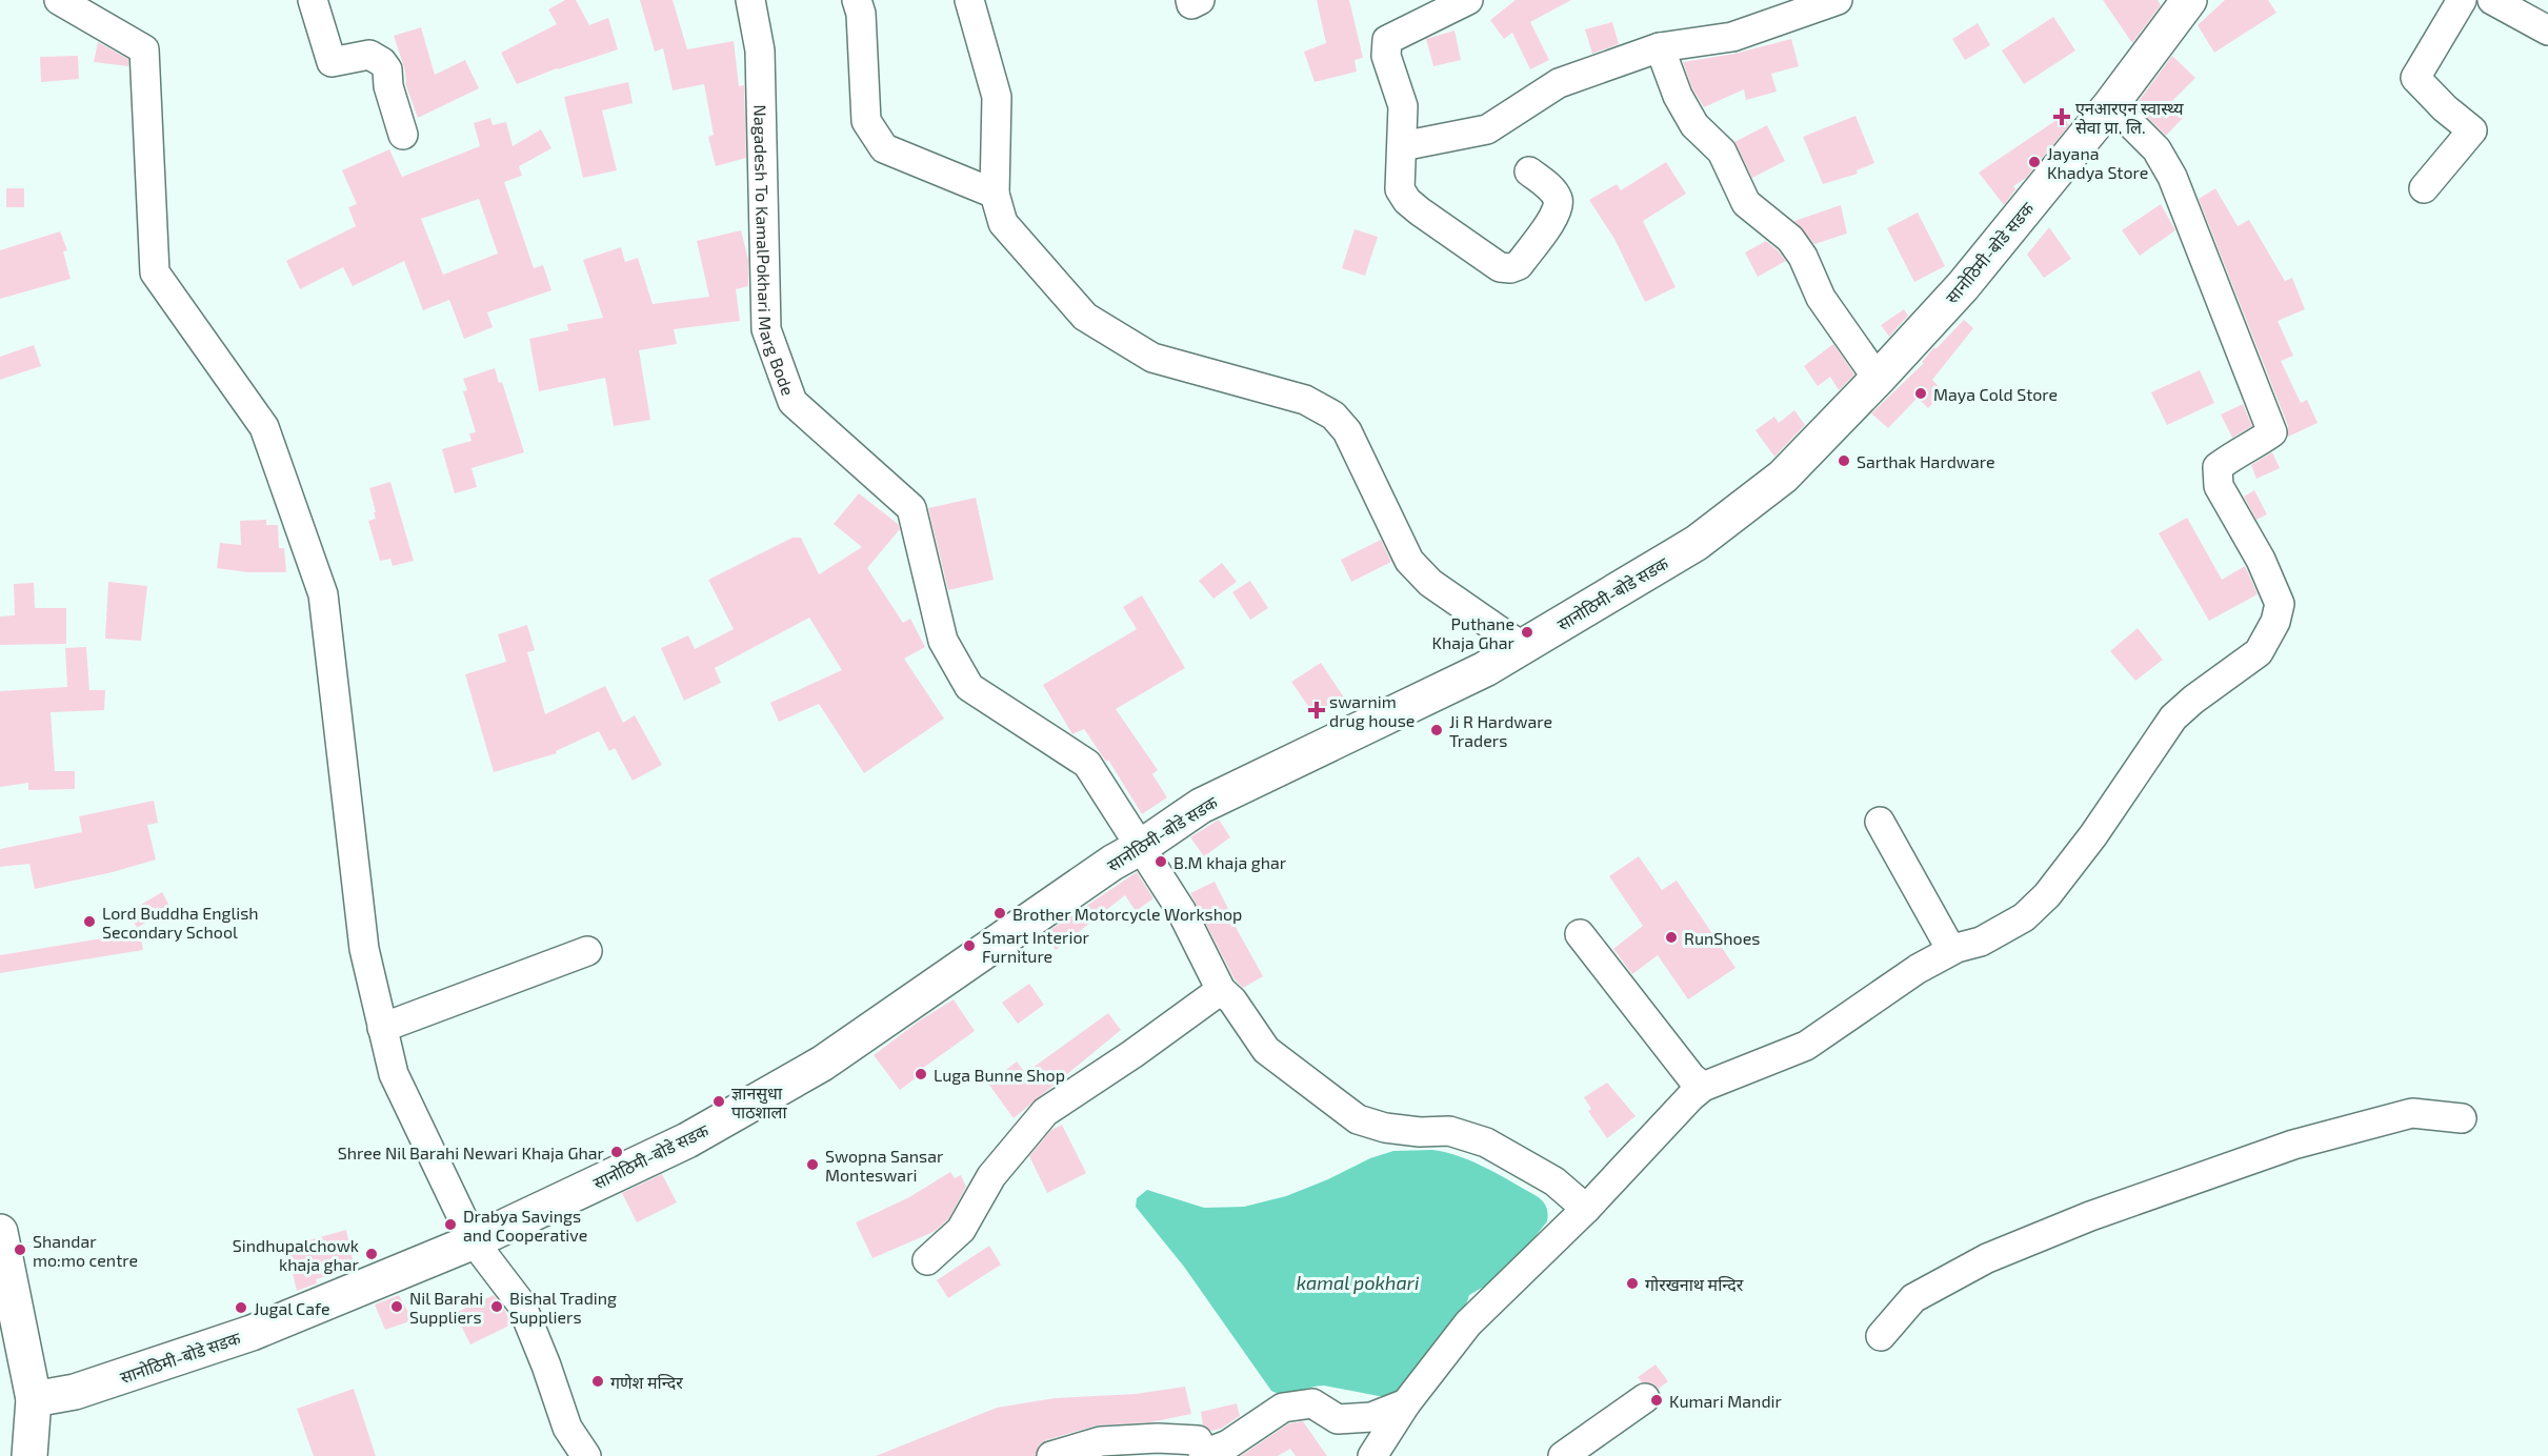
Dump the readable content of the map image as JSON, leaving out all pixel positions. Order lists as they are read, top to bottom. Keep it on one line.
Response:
{"streets":{"main road":["सानोठिमी-बोडे सडक"],"street":["Nagadesh To KamalPokhari Marg Bode"]},"crossings":[["Nagadesh To KamalPokhari Marg Bode","सानोठिमी-बोडे सडक"]],"water":["kamal pokhari"],"places":{"health":["एनआरएन स्वास्थ्य सेवा प्रा. लि.","swarnim drug house"],"other":["Jayana Khadya Store","Maya Cold Store","Sarthak Hardware","Puthane Khaja Ghar","Ji R Hardware Traders","B.M khaja ghar","Brother Motorcycle Workshop","Lord Buddha English Secondary School","RunShoes","Smart Interior Furniture","Luga Bunne Shop","ज्ञानसुधा पाठशाला","Shree Nil Barahi Newari Khaja Ghar","Swopna Sansar Monteswari","Drabya Savings and Cooperative","Shandar mo:mo centre","Sindhupalchowk khaja ghar","गोरखनाथ मन्दिर","Nil Barahi Suppliers","Bishal Trading Suppliers","Jugal Cafe","गणेश मन्दिर","Kumari Mandir"]}}
